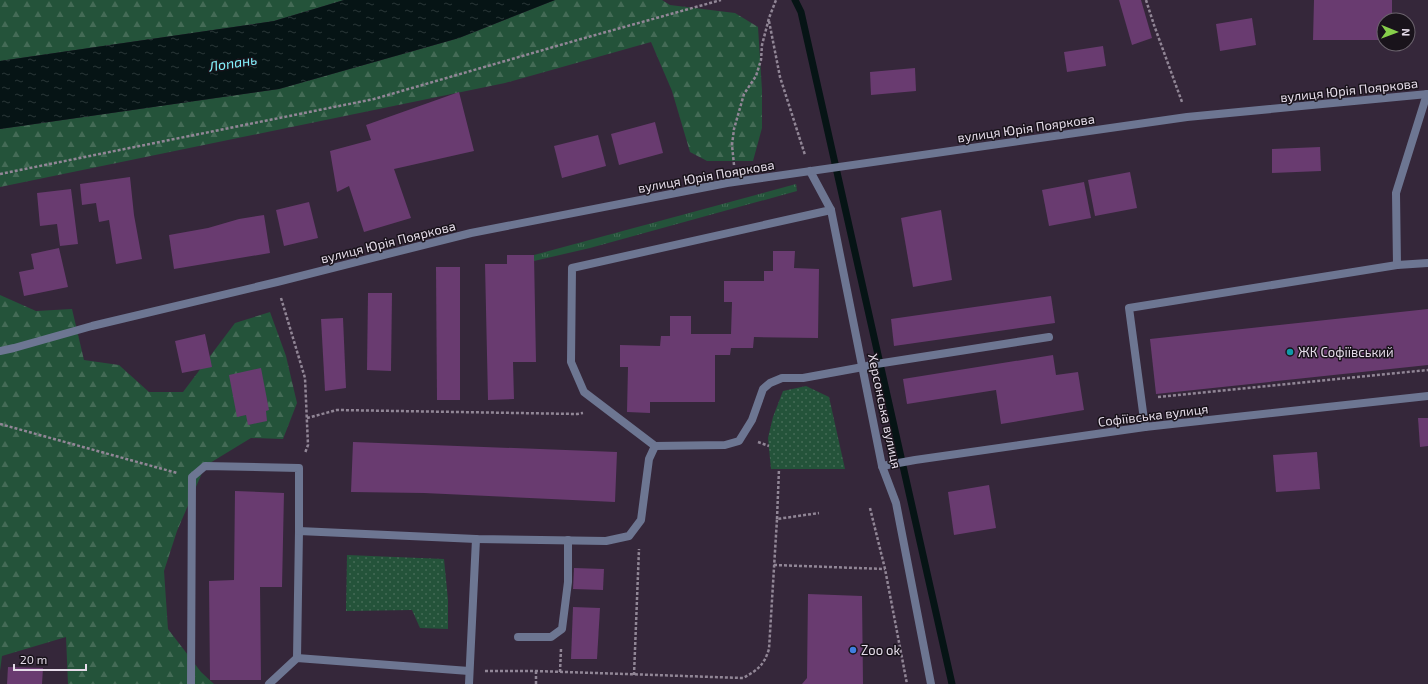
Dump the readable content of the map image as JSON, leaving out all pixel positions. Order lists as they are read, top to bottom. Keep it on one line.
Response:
{"streets":{"street":["вулиця Юрія Пояркова","Херсонська вулиця","Софіївська вулиця"]},"crossings":[["вулиця Юрія Пояркова","Херсонська вулиця"],["Херсонська вулиця","Софіївська вулиця"]],"water":["Лопань"],"places":["ЖК Софіївський","Zoo ok"],"scale_bar":"20 m","north":"right"}
